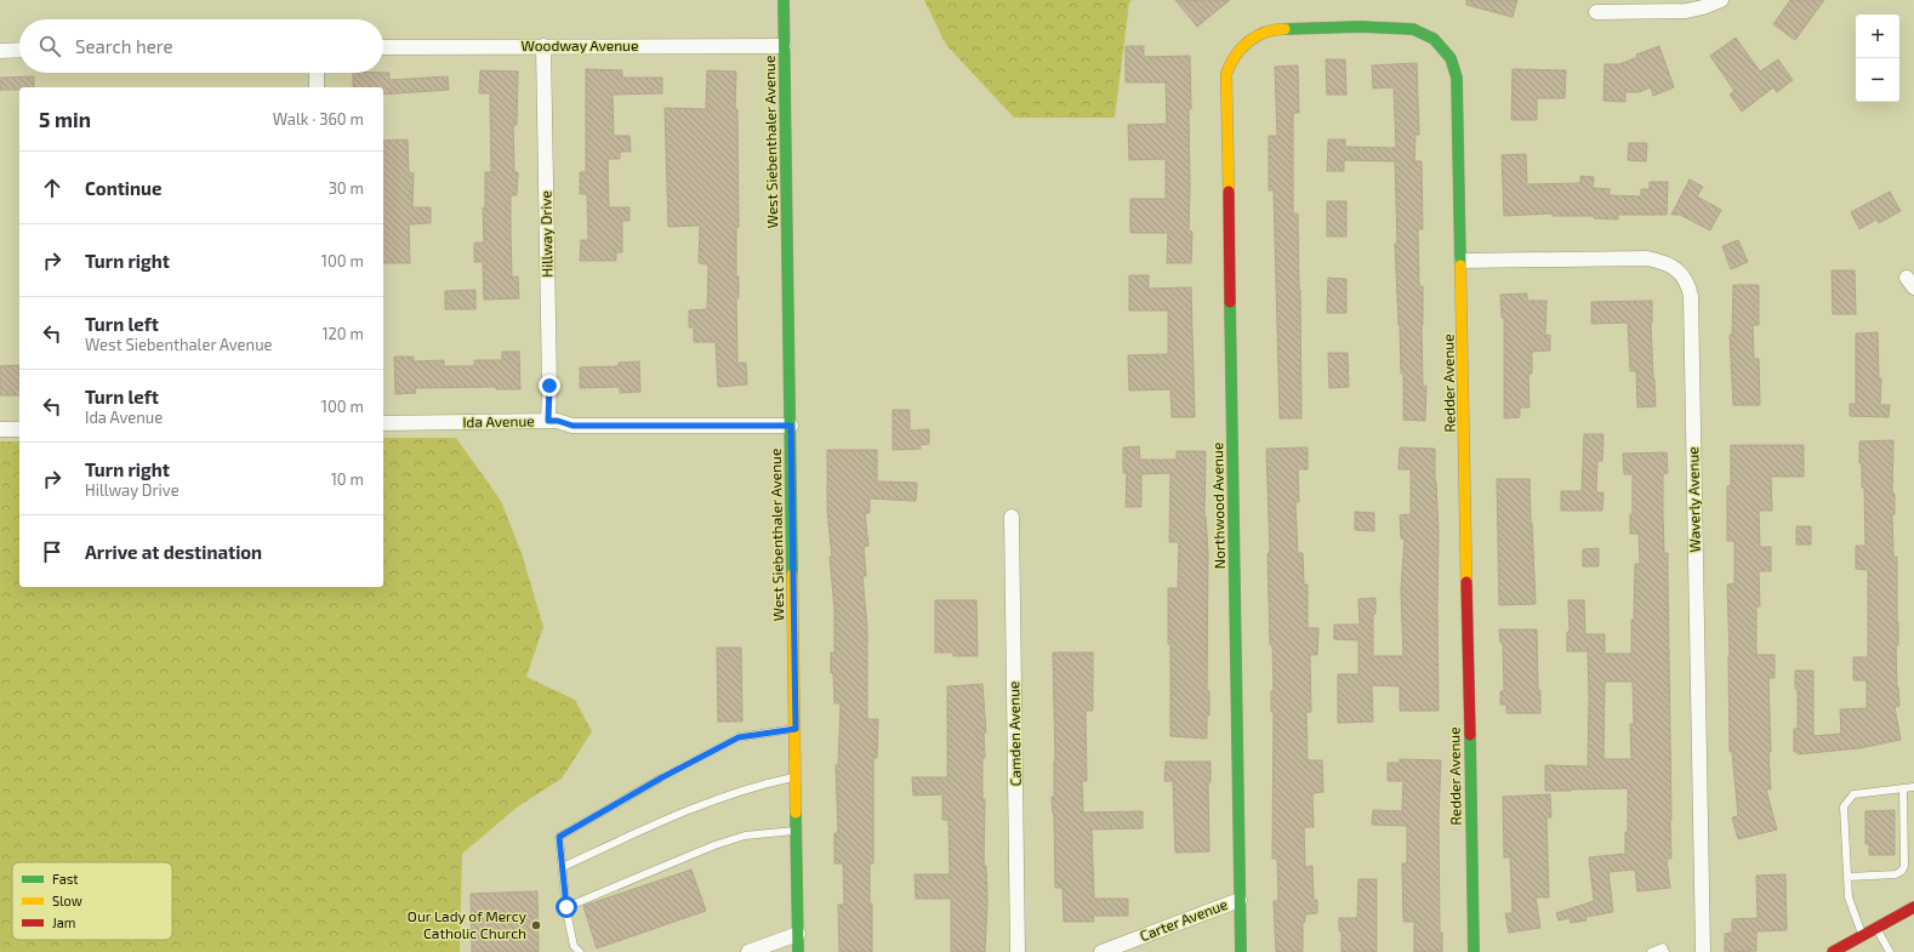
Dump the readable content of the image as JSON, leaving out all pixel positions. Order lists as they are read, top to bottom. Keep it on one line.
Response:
{"streets":{"street":["Woodway Avenue","West Siebenthaler Avenue","Hillway Drive","Redder Avenue","Ida Avenue","Waverly Avenue","Northwood Avenue","Camden Avenue","Carter Avenue"]},"crossings":[["Woodway Avenue","West Siebenthaler Avenue"],["Woodway Avenue","Hillway Drive"],["West Siebenthaler Avenue","Ida Avenue"],["Hillway Drive","Ida Avenue"],["Redder Avenue","Waverly Avenue"],["Redder Avenue","Northwood Avenue"],["Northwood Avenue","Carter Avenue"]],"places":["Our Lady of Mercy Catholic Church"],"legend":["Fast","Slow","Jam"],"page":{"map_buttons":["+","−"],"search":"Search here","heading":["5 min","Walk · 360 m"],"list":[["Continue","30 m"],["Turn right","100 m"],["Turn left","West Siebenthaler Avenue","120 m"],["Turn left","Ida Avenue","100 m"],["Turn right","Hillway Drive","10 m"],"Arrive at destination"]}}
